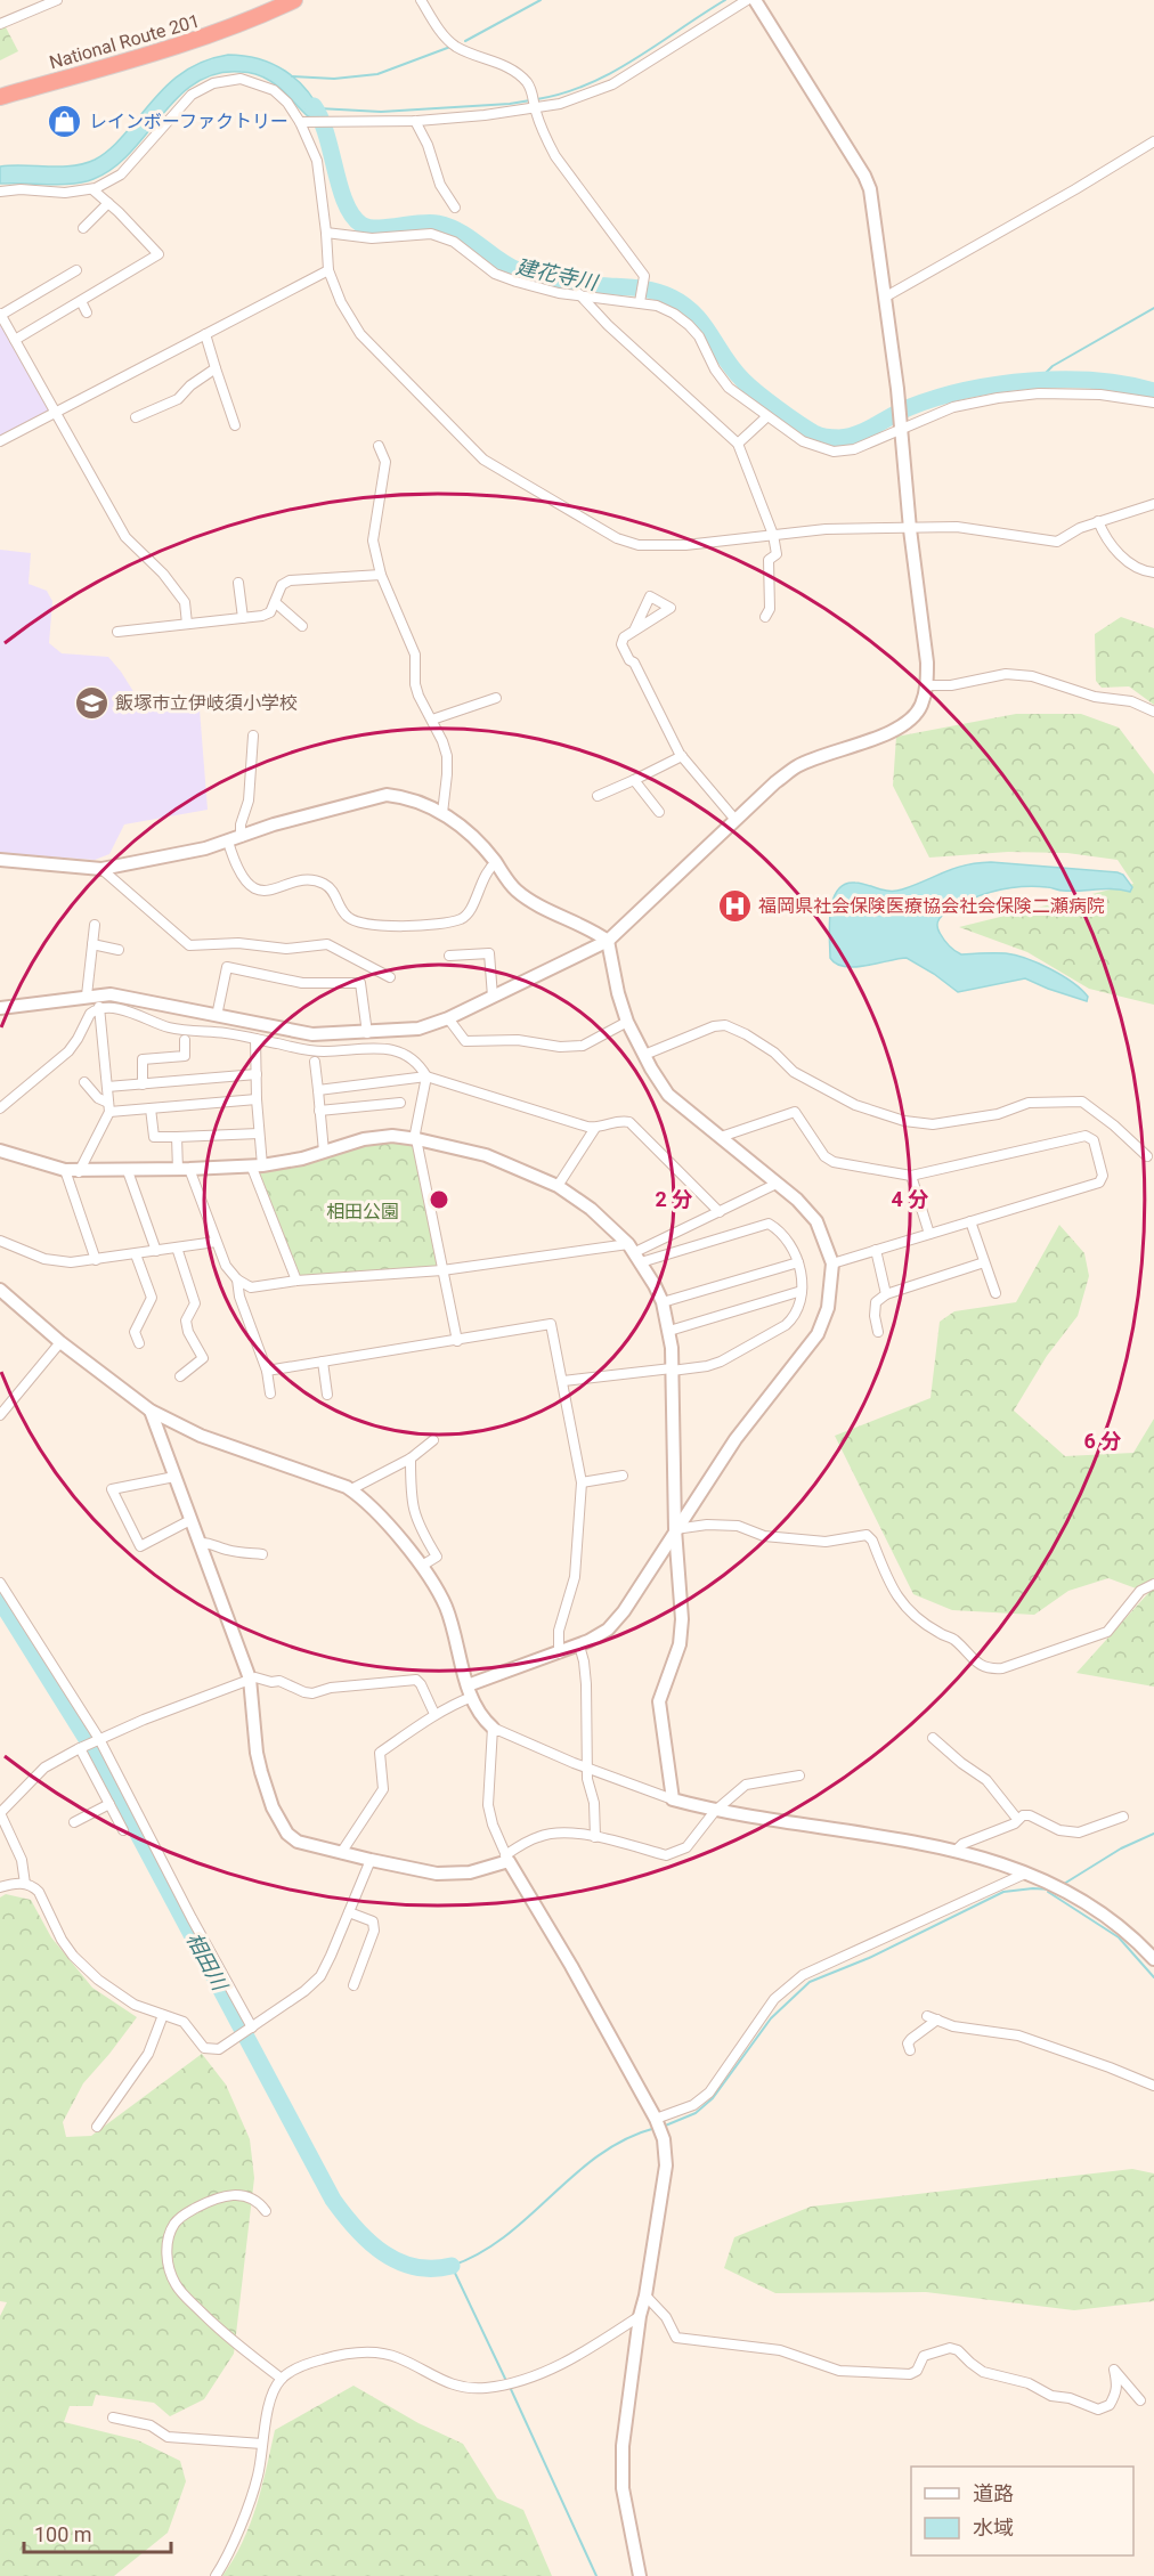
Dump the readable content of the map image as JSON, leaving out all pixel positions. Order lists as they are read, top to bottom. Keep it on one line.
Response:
{"streets":{"highway":["National Route 201"]},"water":["建花寺川","相田川"],"parks":["相田公園"],"places":{"shop":["レインボーファクトリー"],"school or university":["飯塚市立伊岐須小学校"],"hospital":["福岡県社会保険医療協会社会保険二瀬病院"]},"legend":["道路","水域"],"scale_bar":"100 m","rings":["2 分","4 分","6 分"]}
